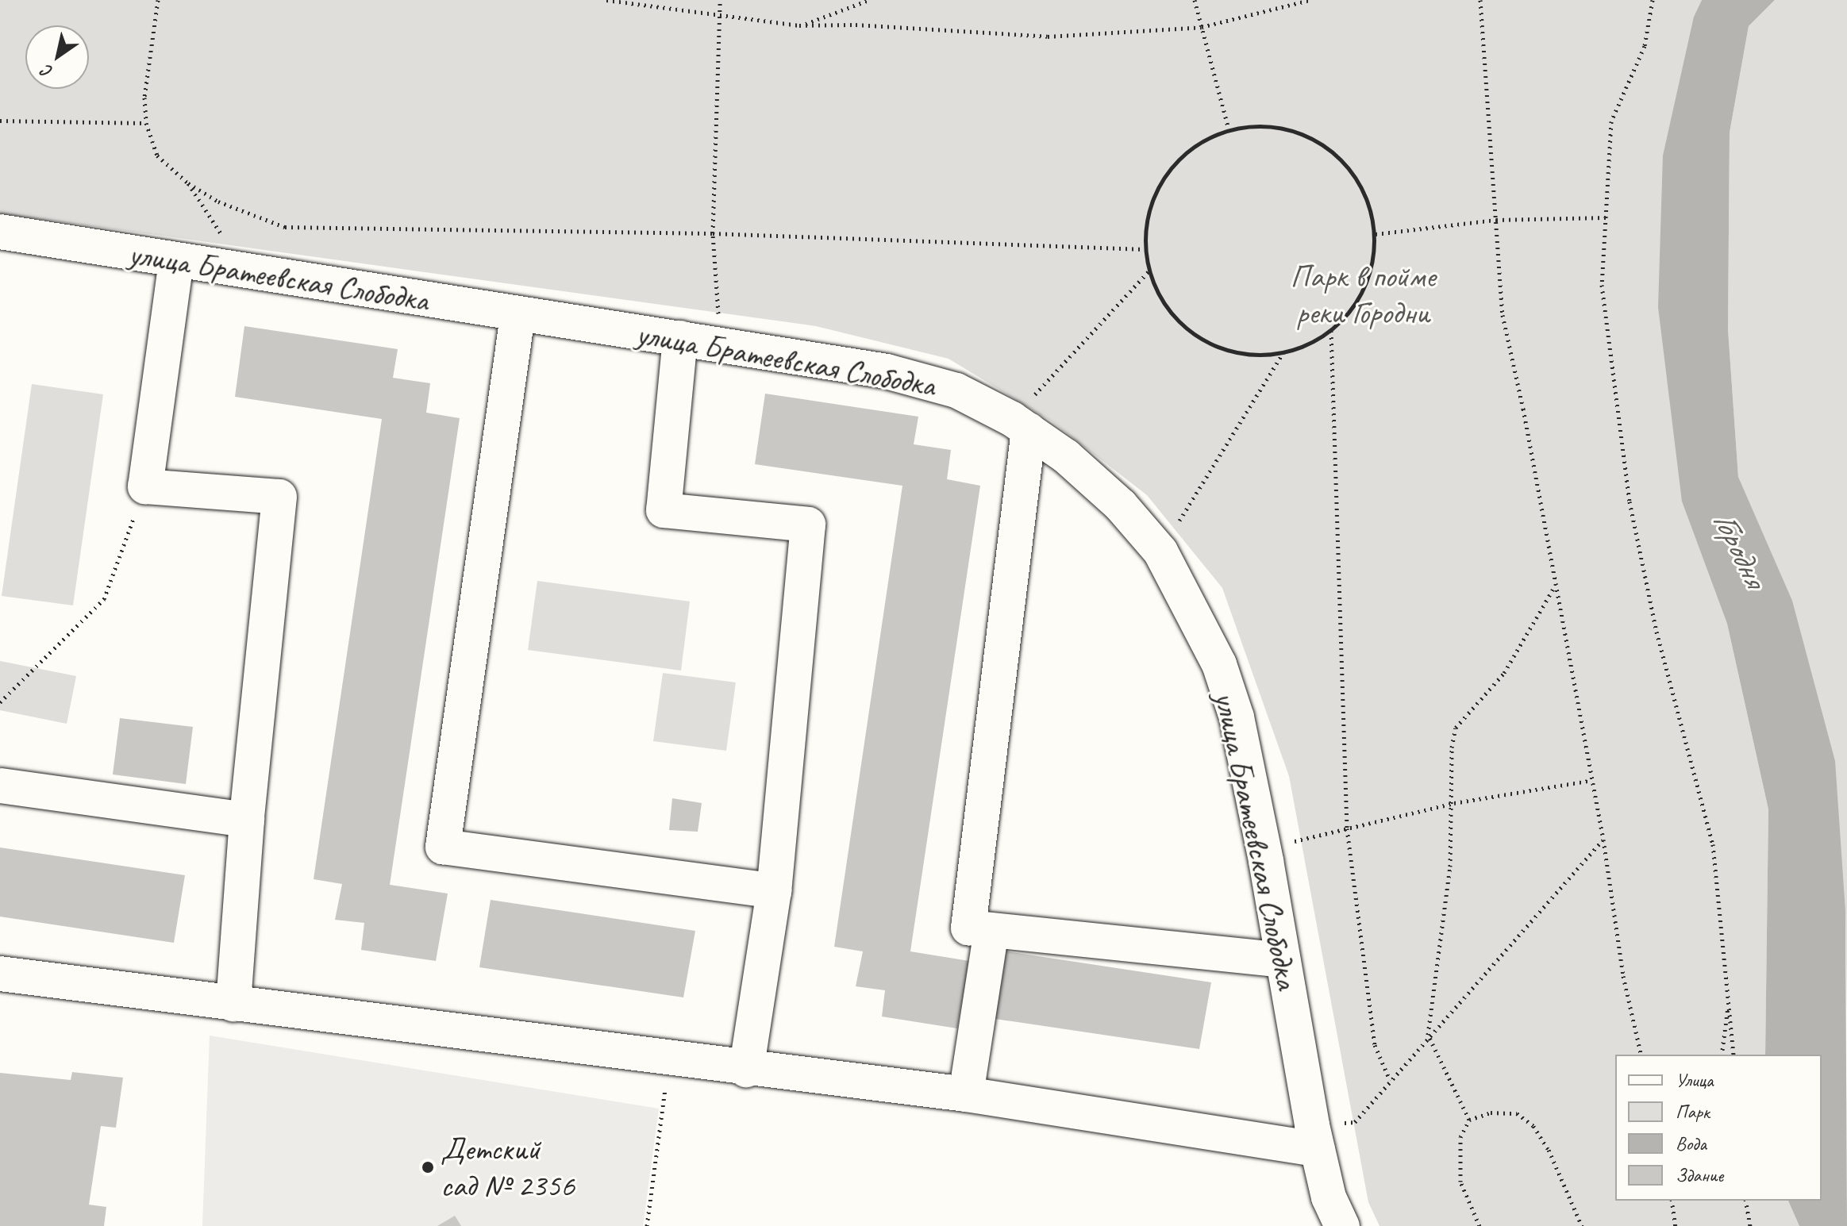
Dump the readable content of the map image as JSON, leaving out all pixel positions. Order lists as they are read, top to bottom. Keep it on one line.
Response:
{"streets":{"street":["улица Братеевская Слободка"]},"water":["Городня"],"parks":["Парк в пойме реки Городни"],"places":["Детский сад № 2356"],"legend":["Улица","Парк","Вода","Здание"],"north":"bottom left"}
